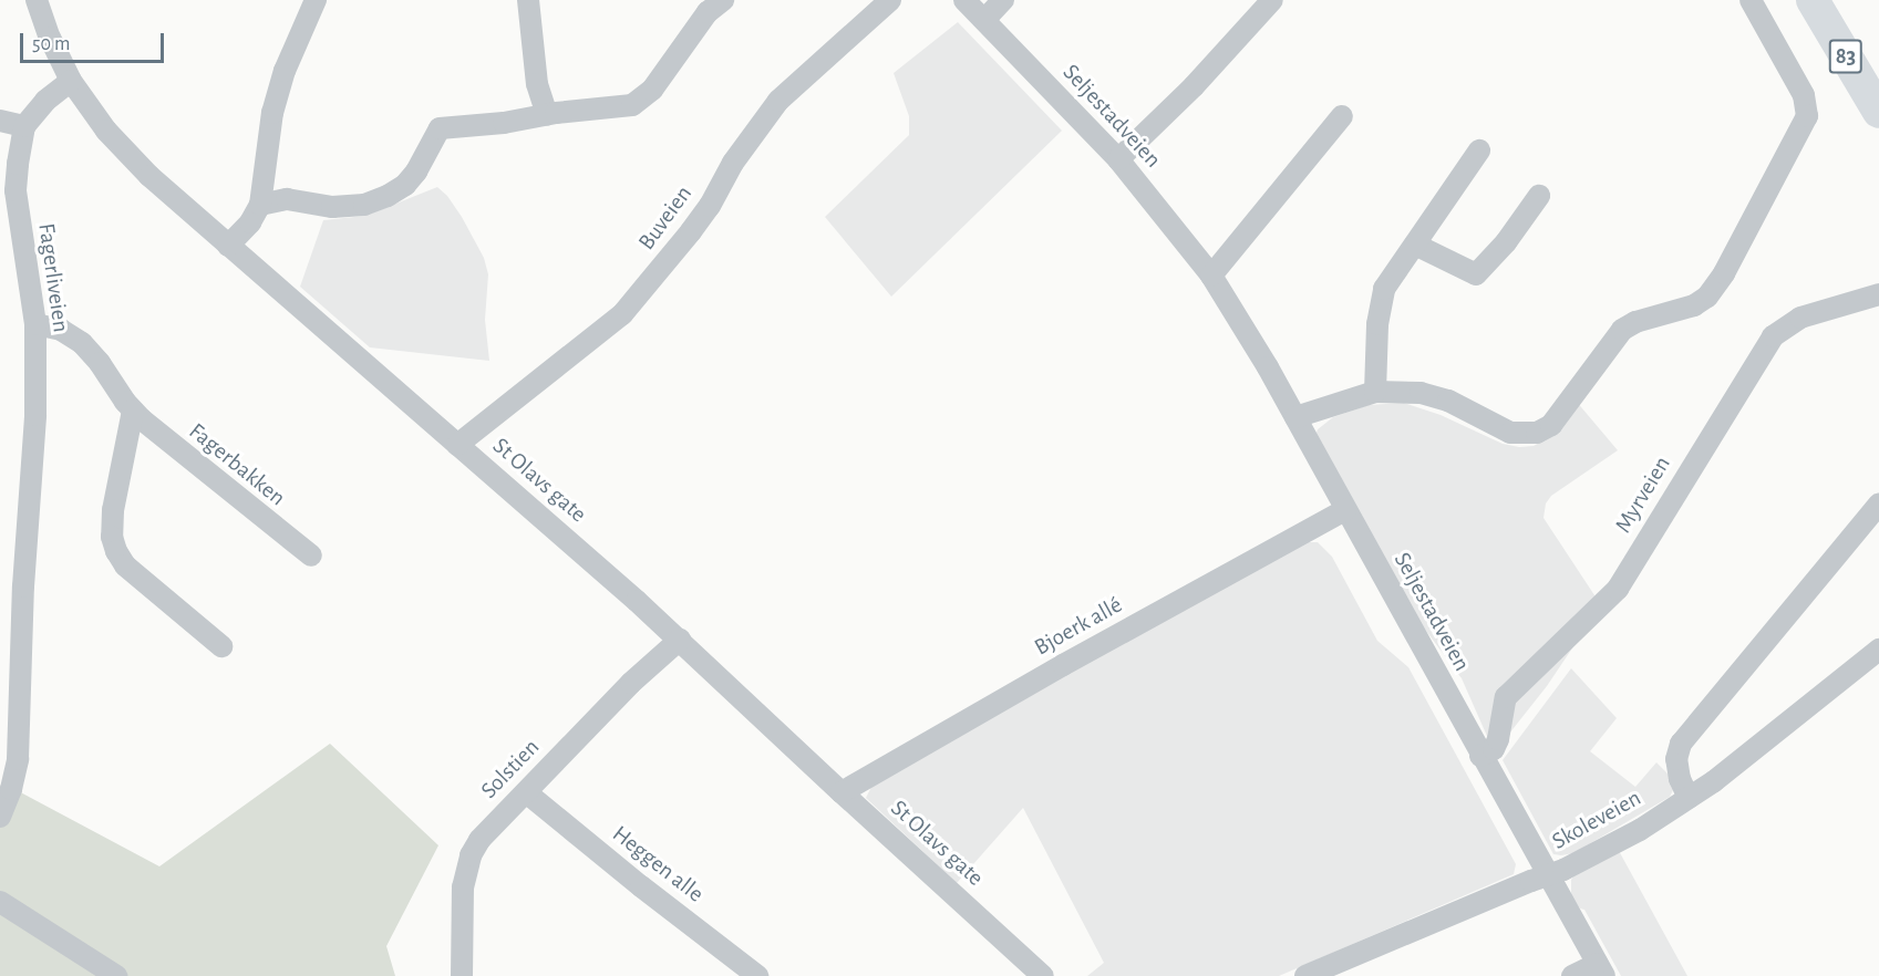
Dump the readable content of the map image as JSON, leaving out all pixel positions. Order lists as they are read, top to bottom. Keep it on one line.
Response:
{"streets":{"highway":["83"],"street":["Seljestadveien","Buveien","Fagerliveien","Fagerbakken","St Olavs gate","Myrveien","Bjoerk allé","Solstien","Skoleveien","Heggen alle"]},"crossings":[["Seljestadveien","Myrveien"],["Seljestadveien","Bjoerk allé"],["Seljestadveien","Skoleveien"],["Buveien","St Olavs gate"],["Fagerliveien","Fagerbakken"],["St Olavs gate","Bjoerk allé"],["St Olavs gate","Solstien"],["Solstien","Heggen alle"]],"scale_bar":"50 m"}
